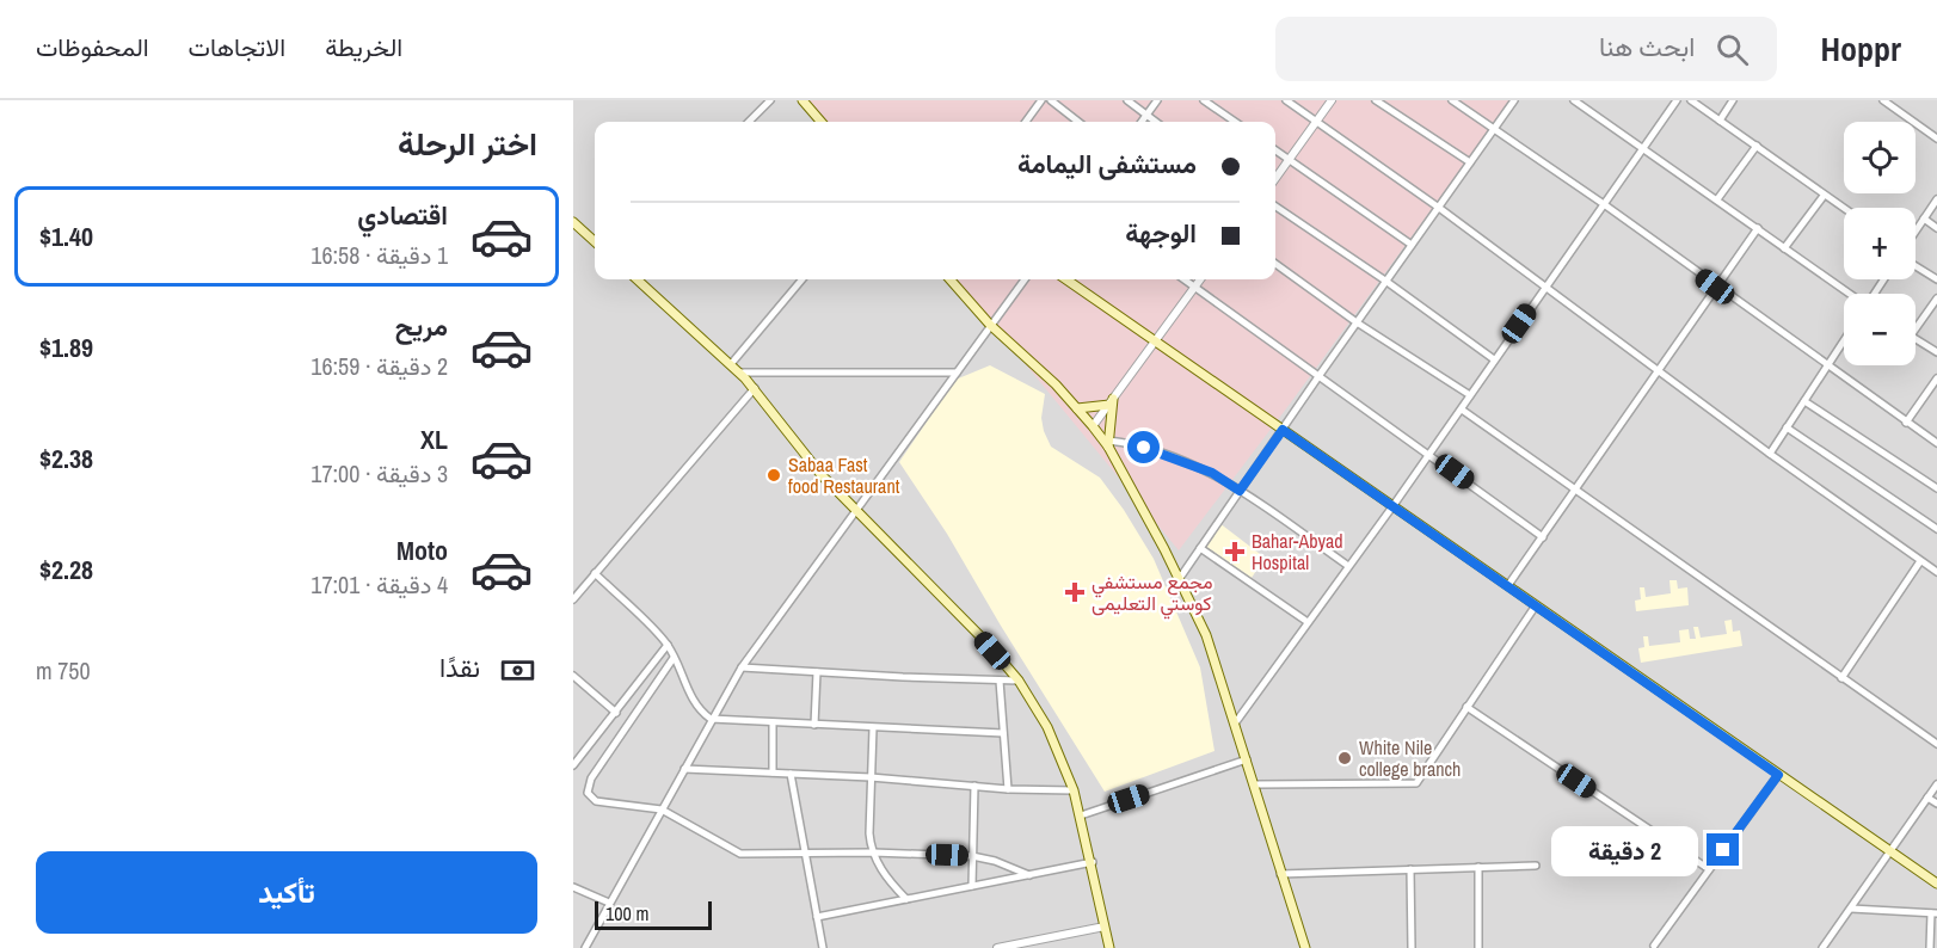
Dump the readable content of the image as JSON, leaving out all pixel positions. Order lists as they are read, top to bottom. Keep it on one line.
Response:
{"places":{"other":["Sabaa Fast food Restaurant","White Nile college branch"],"health":["Bahar-Abyad Hospital","مجمع مستشفي كوستي التعليمى"]},"scale_bar":"100 m","page":{"header":"Hoppr","search":"ابحث هنا","nav":["الخريطة","الاتجاهات","المحفوظات"],"heading":"اختر الرحلة","map_buttons":["+","−"],"banner":["مستشفى اليمامة","الوجهة"],"list":[{"name":"اقتصادي","note":"1 دقيقة · 16:58","value":"$1.40"},{"name":"مريح","note":"2 دقيقة · 16:59","value":"$1.89"},{"name":"XL","note":"3 دقيقة · 17:00","value":"$2.38"},{"name":"Moto","note":"4 دقيقة · 17:01","value":"$2.28"}],"pay":["نقدًا","750 m"],"bubble":"2 دقيقة","buttons":"تأكيد","scale":"100 m"}}
